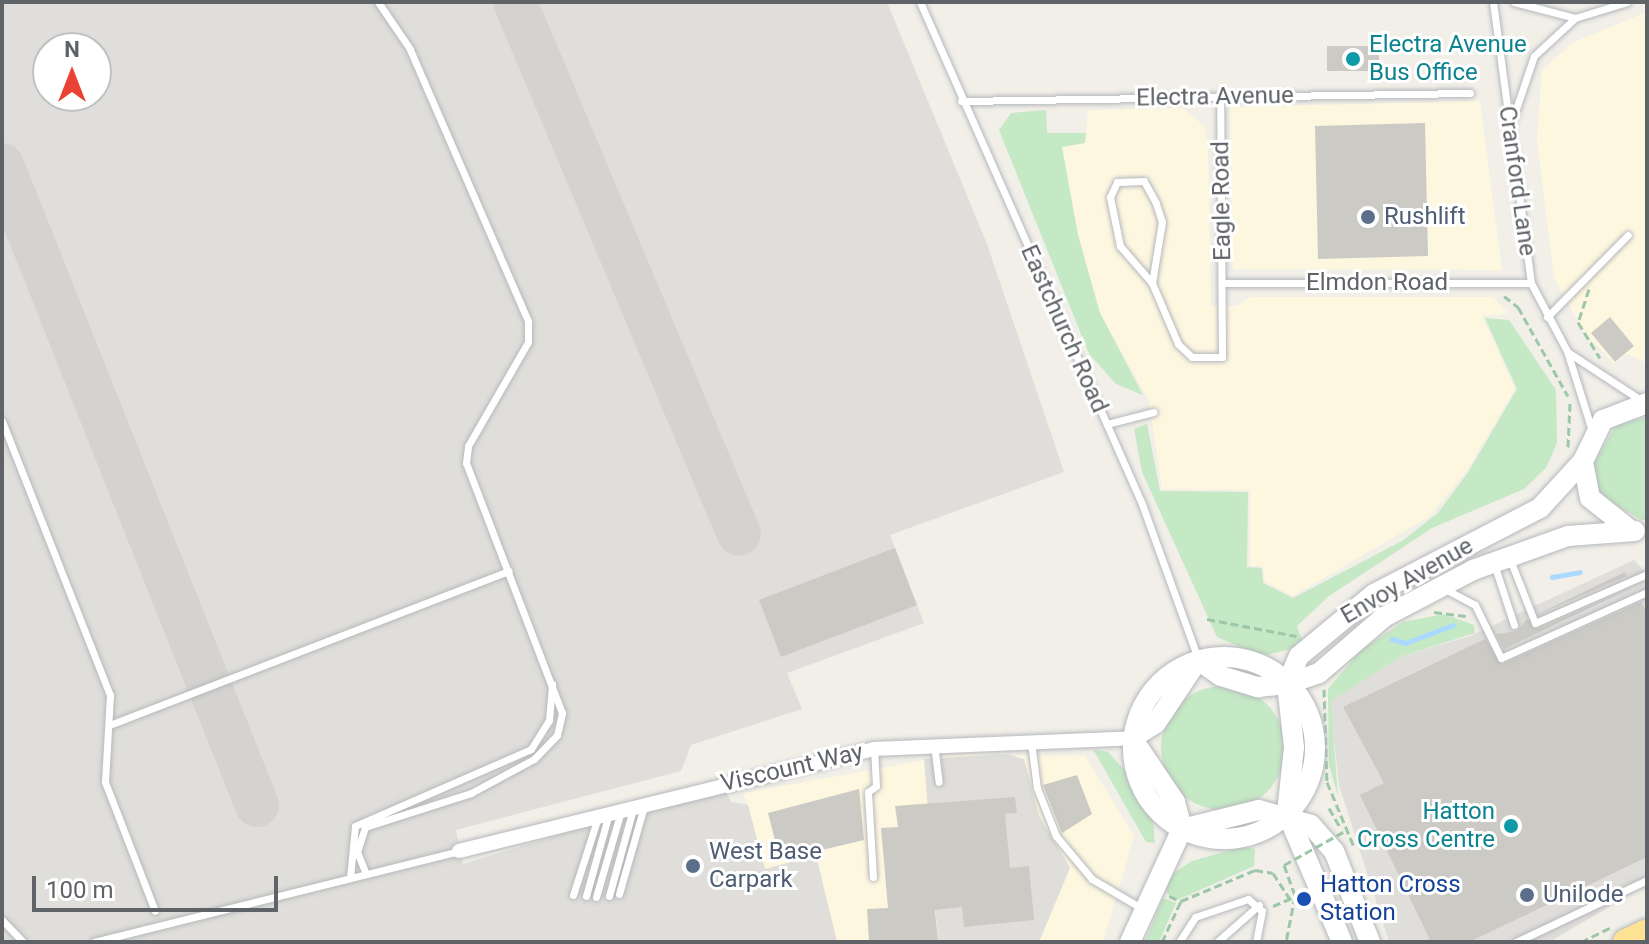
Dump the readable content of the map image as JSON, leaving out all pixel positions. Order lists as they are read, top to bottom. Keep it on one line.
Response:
{"streets":{"street":["Envoy Avenue","Viscount Way"],"lane":["Electra Avenue","Cranford Lane","Eagle Road","Elmdon Road","Eastchurch Road"]},"crossings":[["Electra Avenue","Eagle Road"],["Electra Avenue","Eastchurch Road"],["Cranford Lane","Elmdon Road"],["Eagle Road","Elmdon Road"]],"places":["Electra Avenue Bus Office","Rushlift","Hatton Cross Centre","West Base Carpark","Unilode","Hatton Cross Station"],"scale_bar":"100 m","north":"top"}
